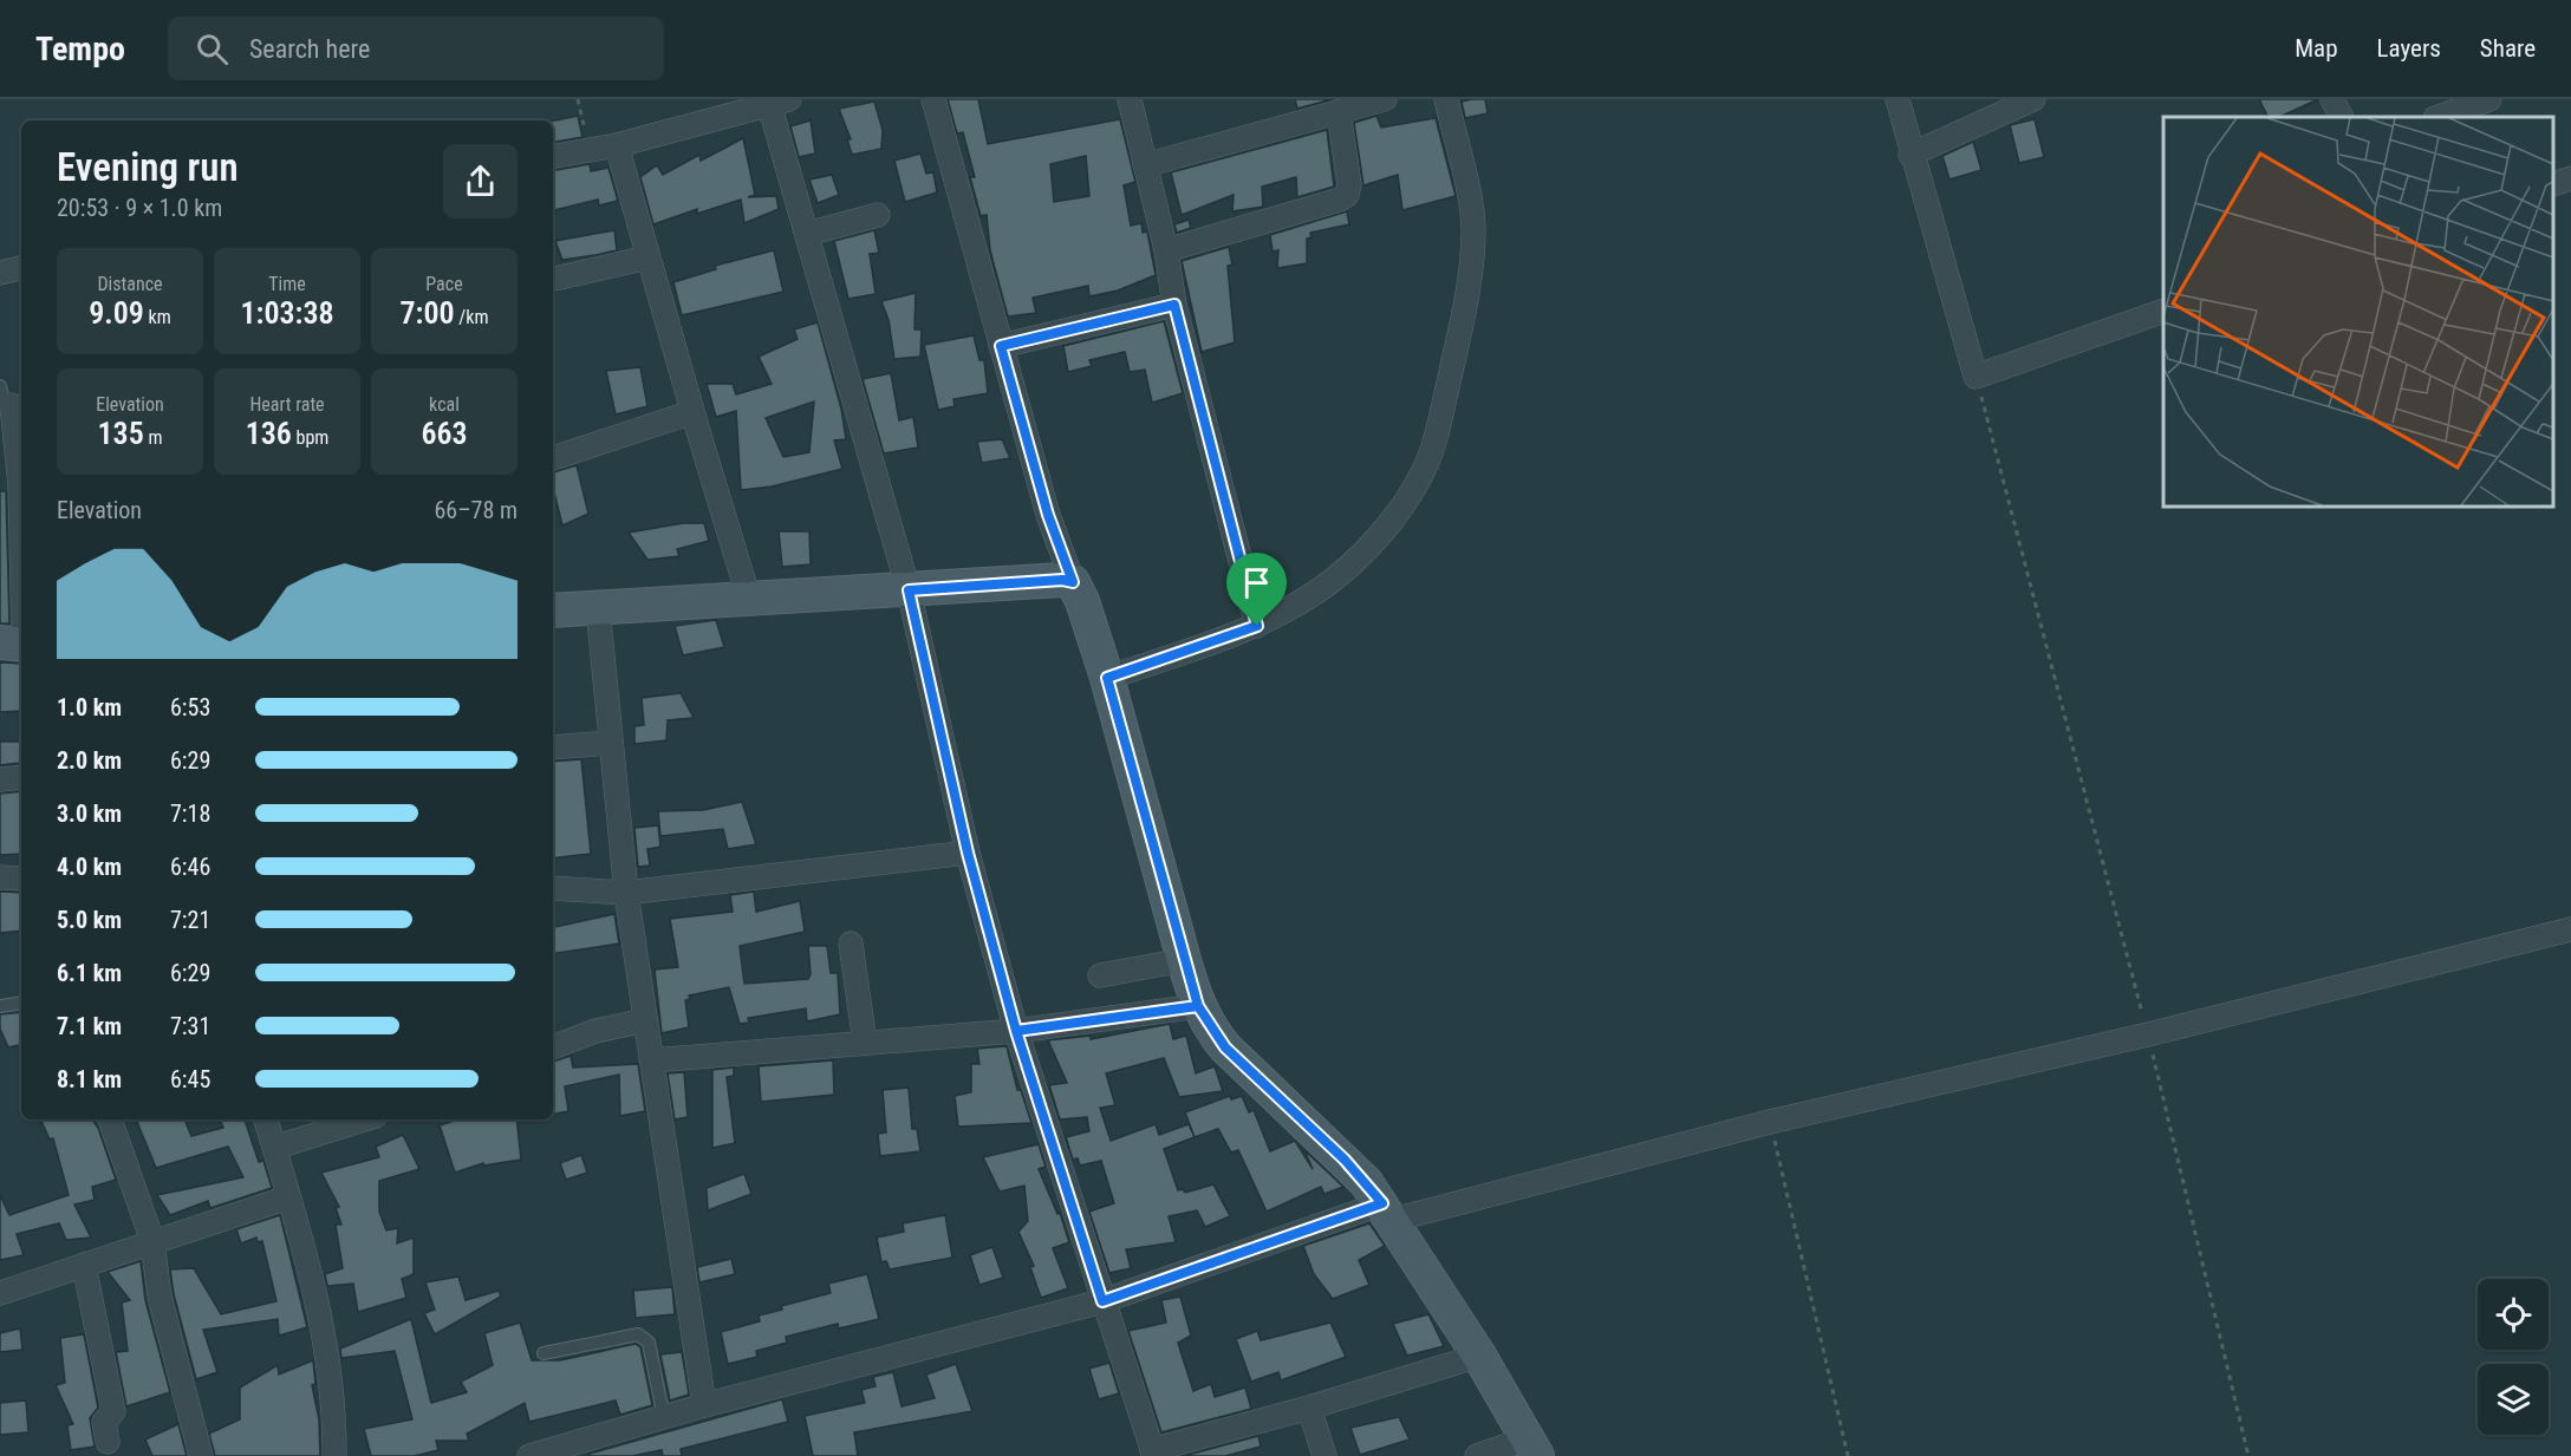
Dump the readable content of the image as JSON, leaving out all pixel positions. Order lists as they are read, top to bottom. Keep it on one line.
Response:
{"page":{"header":"Tempo","search":"Search here","nav":["Map","Layers","Share"],"heading":["Evening run","20:53 · 9 × 1.0 km"],"stats":[["Distance","9.09 km"],["Time","1:03:38"],["Pace","7:00 /km"],["Elevation","135 m"],["Heart rate","136 bpm"],["kcal","663"]],"chart":["Elevation","66–78 m"],"list":[{"name":"1.0 km","note":"6:53"},{"name":"2.0 km","note":"6:29"},{"name":"3.0 km","note":"7:18"},{"name":"4.0 km","note":"6:46"},{"name":"5.0 km","note":"7:21"},{"name":"6.1 km","note":"6:29"},{"name":"7.1 km","note":"7:31"},{"name":"8.1 km","note":"6:45"}]}}
